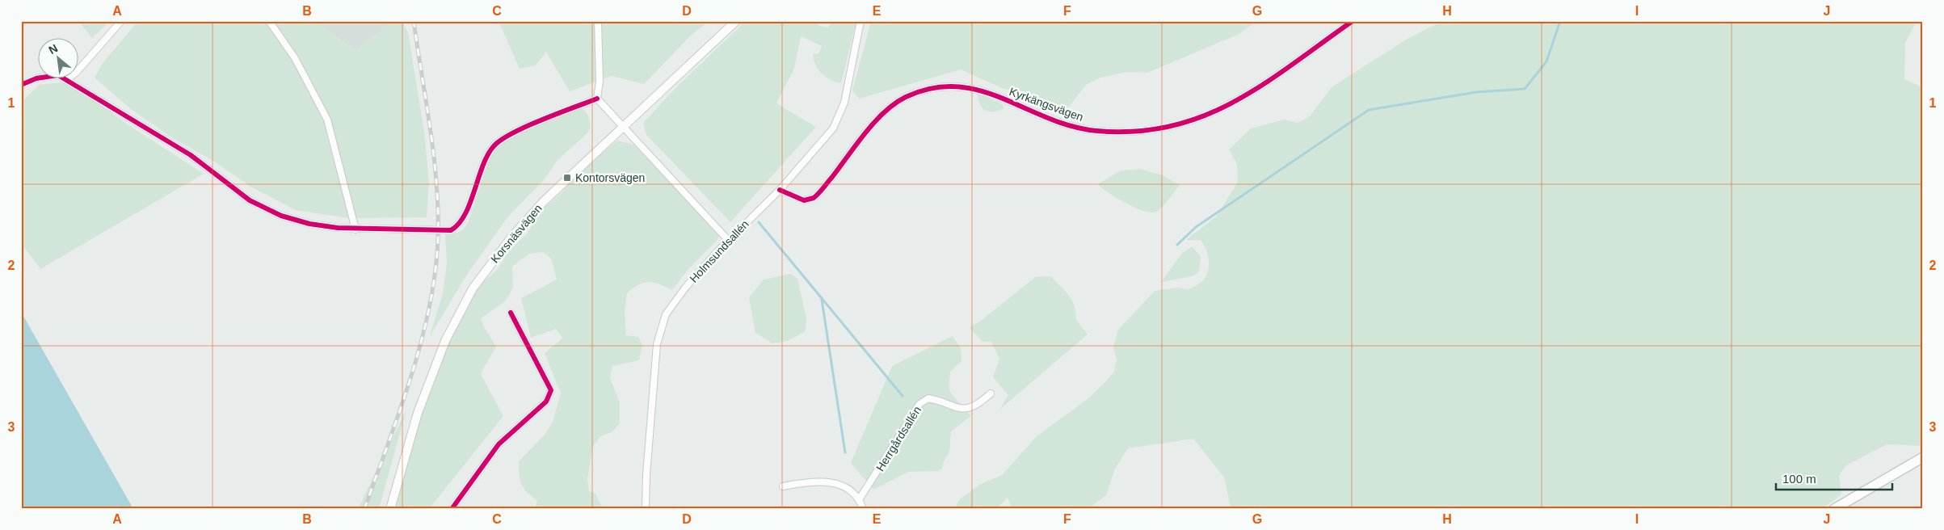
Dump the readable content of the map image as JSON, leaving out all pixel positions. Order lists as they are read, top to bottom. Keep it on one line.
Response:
{"streets":{"street":["Kyrkängsvägen","Korsnäsvägen","Holmsundsallén","Herrgårdsallén"]},"crossings":[["Kyrkängsvägen","Holmsundsallén"]],"places":{"transit":["Kontorsvägen"]},"scale_bar":"100 m","north":"top left","grid":{"columns":["A","B","C","D","E","F","G","H","I","J"],"rows":["1","2","3"]}}
